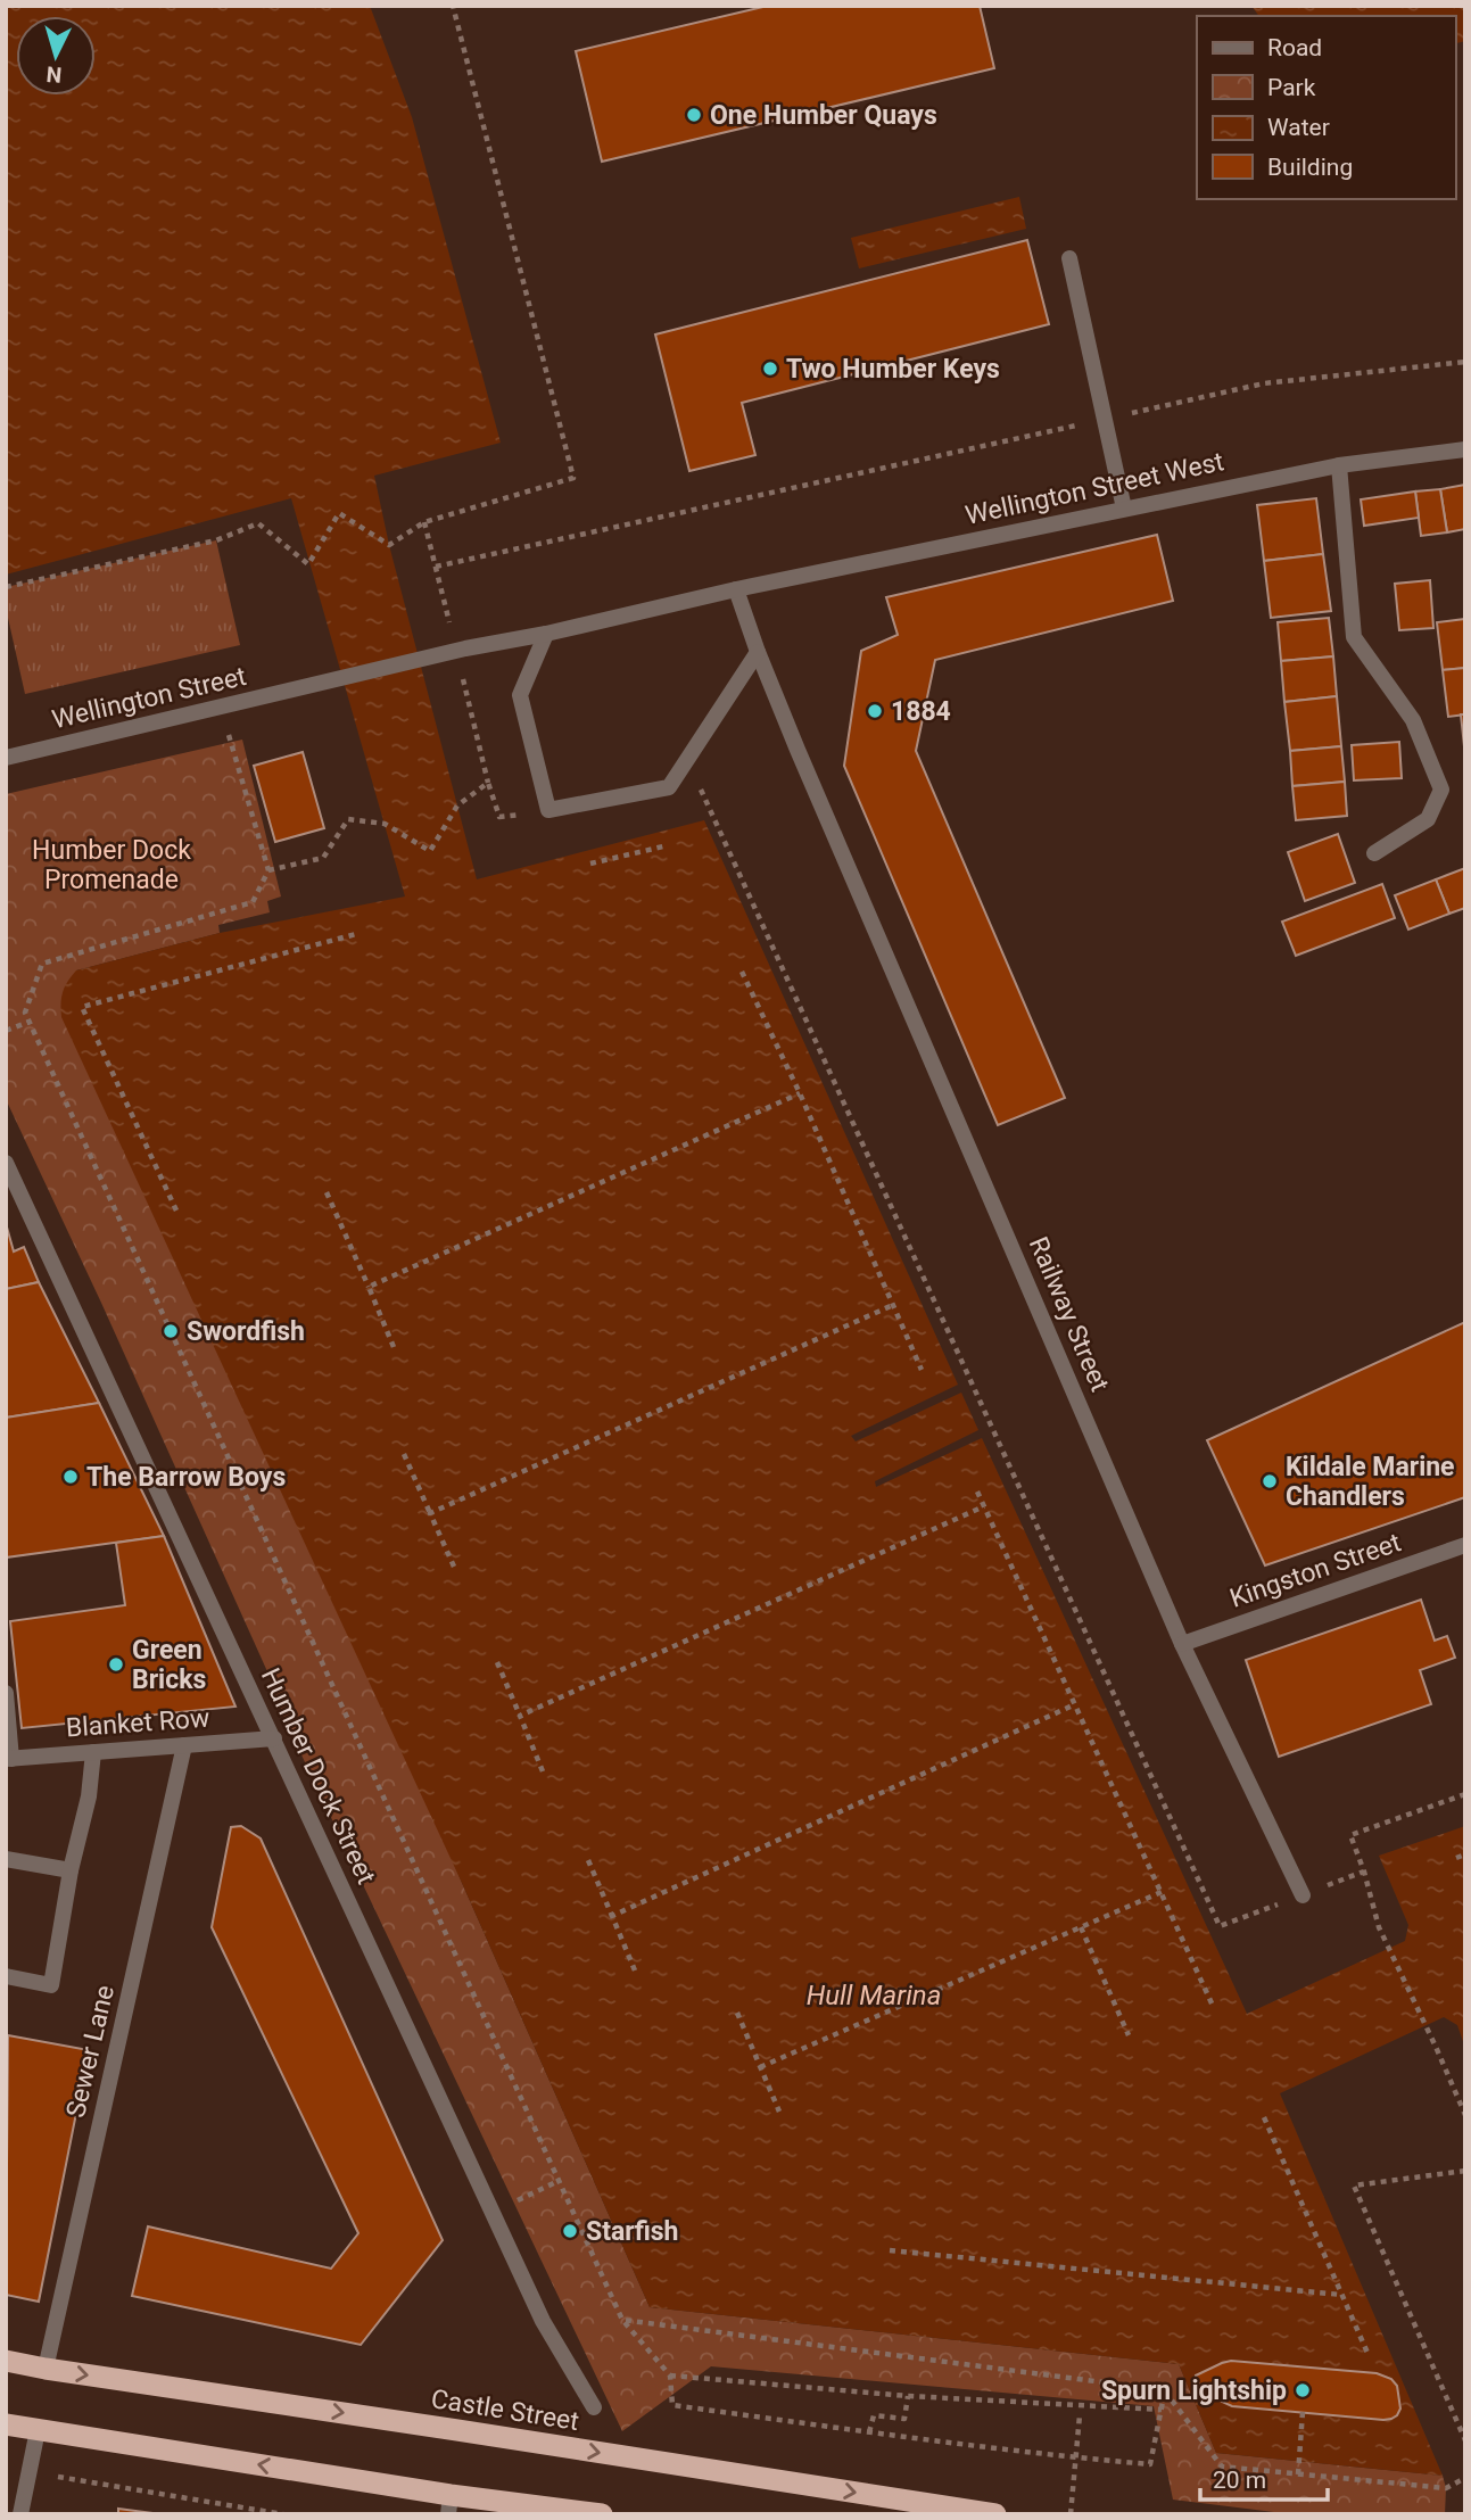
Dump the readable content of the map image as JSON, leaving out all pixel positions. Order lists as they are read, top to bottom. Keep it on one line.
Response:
{"streets":{"highway":["Castle Street"],"street":["Wellington Street West","Wellington Street","Railway Street","Kingston Street","Blanket Row","Humber Dock Street","Sewer Lane"]},"crossings":[["Wellington Street West","Wellington Street"],["Railway Street","Kingston Street"],["Blanket Row","Humber Dock Street"],["Blanket Row","Sewer Lane"],["Sewer Lane","Castle Street"]],"water":["Hull Marina"],"parks":["Humber Dock Promenade"],"places":["One Humber Quays","Two Humber Keys","1884","Swordfish","The Barrow Boys","Kildale Marine Chandlers","Green Bricks","Starfish","Spurn Lightship"],"legend":["Road","Park","Water","Building"],"scale_bar":"20 m","north":"bottom"}
